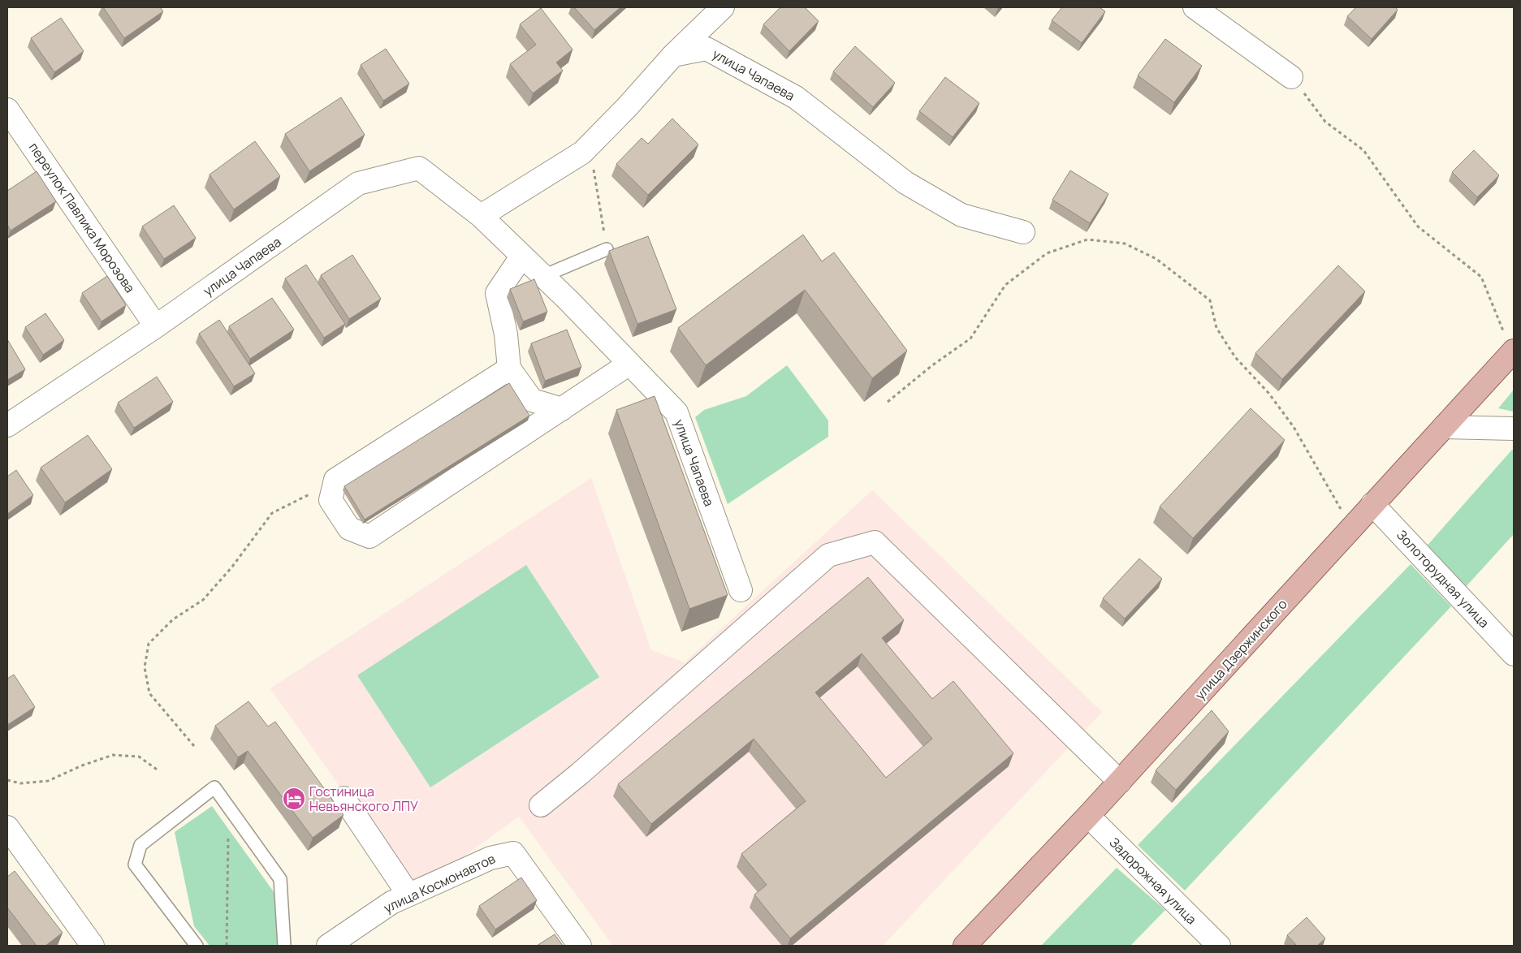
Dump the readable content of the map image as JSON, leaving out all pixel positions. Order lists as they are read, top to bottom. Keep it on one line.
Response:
{"streets":{"main road":["улица Дзержинского"],"street":["улица Чапаева","переулок Павлика Морозова","Золоторудная улица","Задорожная улица","улица Космонавтов"]},"crossings":[["улица Чапаева","переулок Павлика Морозова"],["Золоторудная улица","улица Дзержинского"],["улица Дзержинского","Задорожная улица"]],"places":{"hotel":["Гостиница Невьянского ЛПУ"]}}
